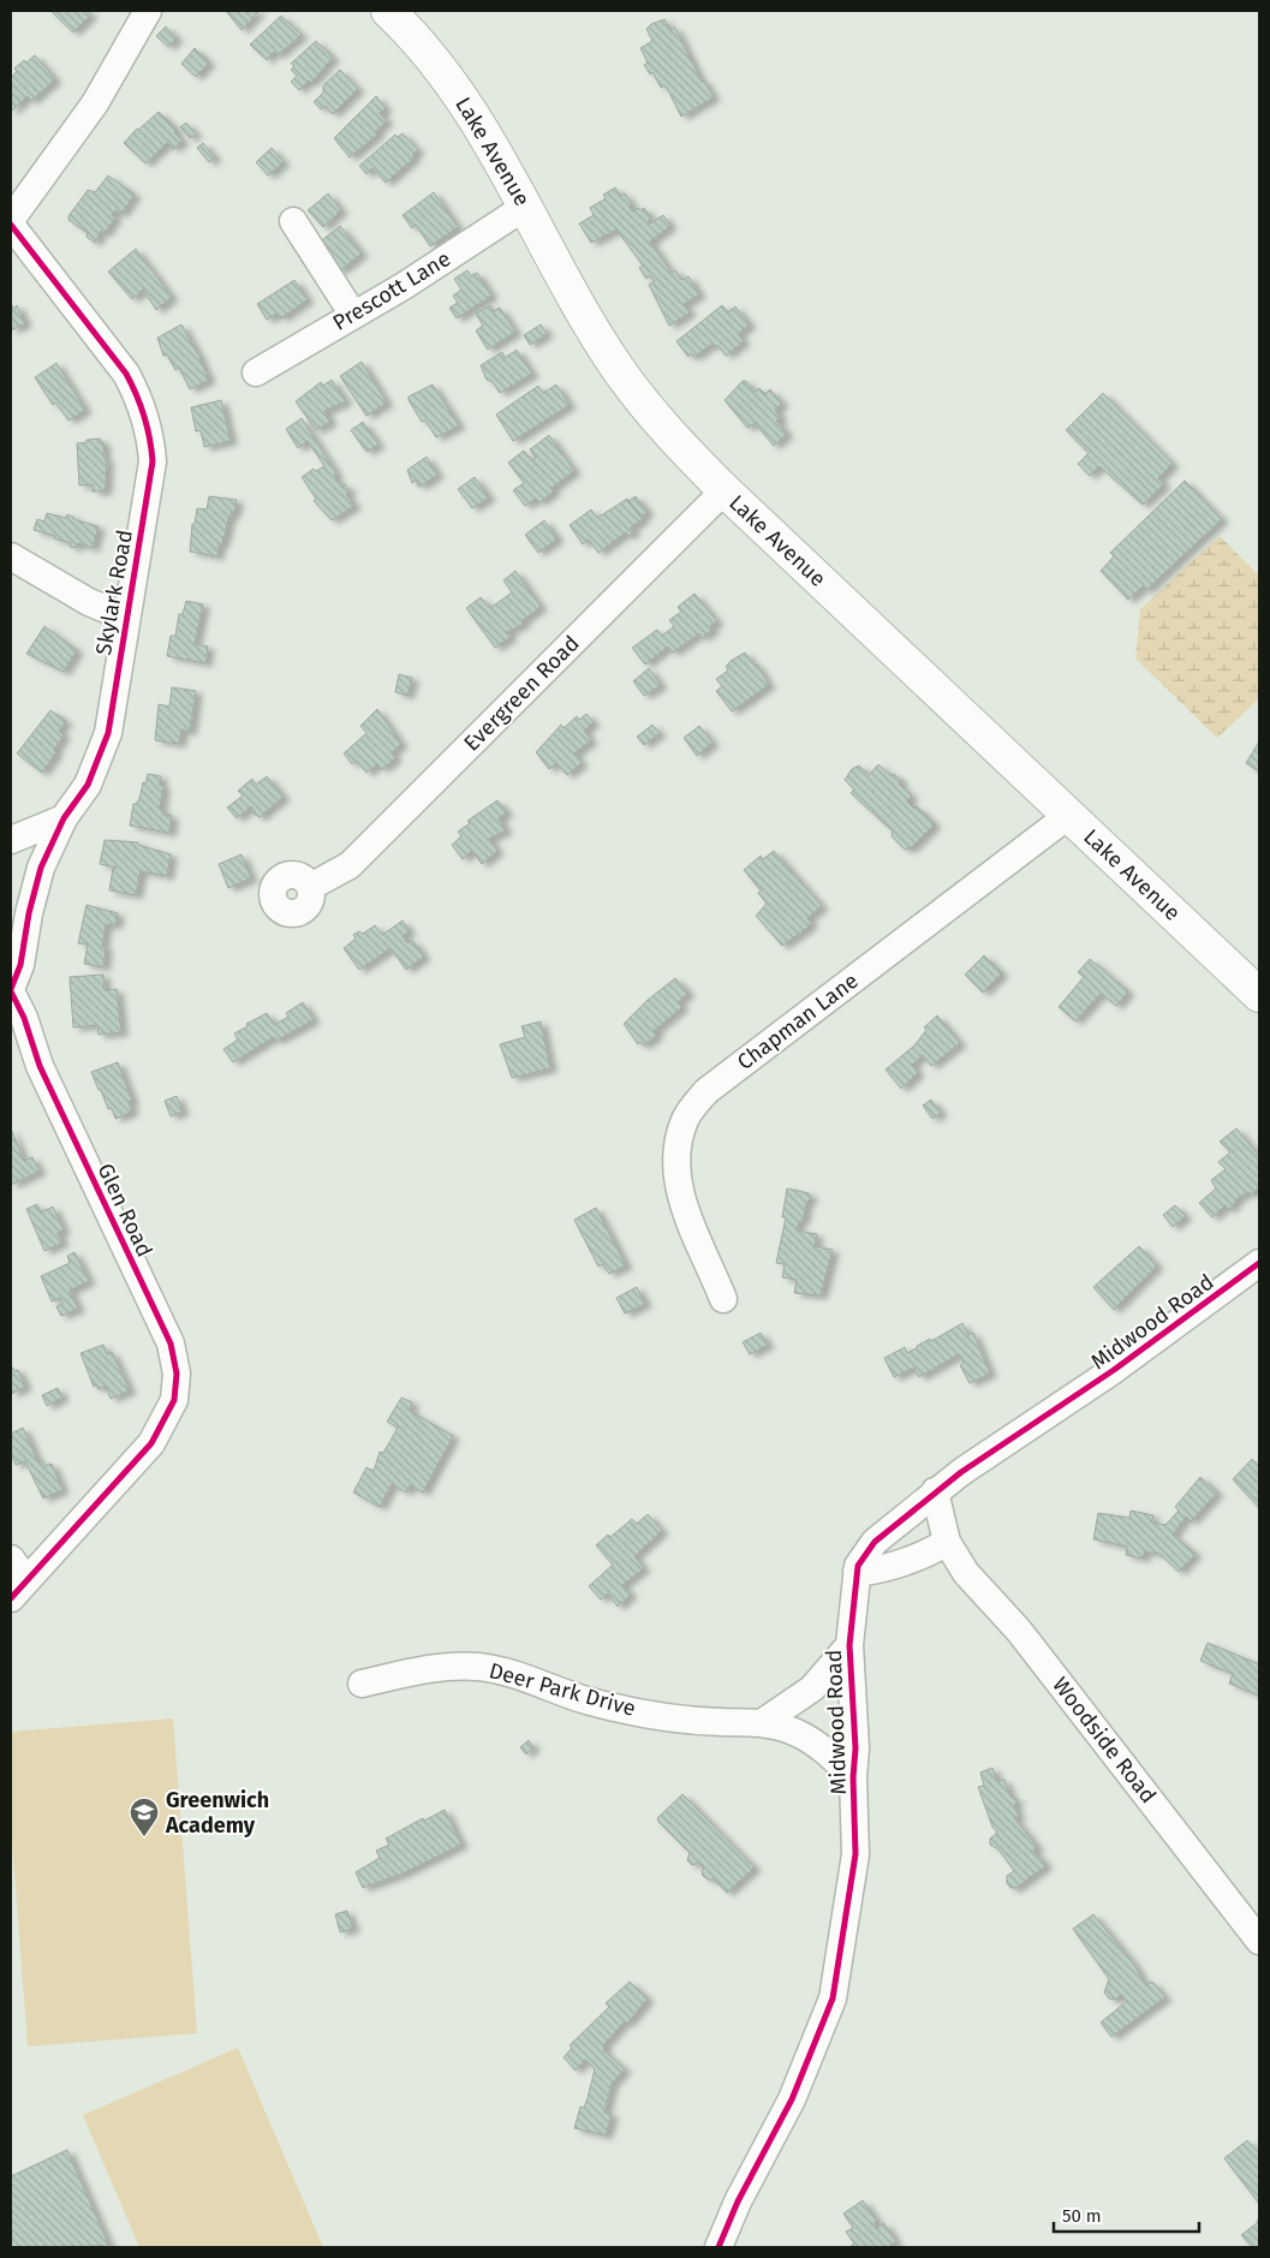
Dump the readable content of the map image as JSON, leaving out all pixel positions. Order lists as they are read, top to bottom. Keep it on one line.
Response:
{"streets":{"main road":["Lake Avenue"],"street":["Prescott Lane","Skylark Road","Evergreen Road","Chapman Lane","Glen Road","Midwood Road","Deer Park Drive","Woodside Road"]},"crossings":[["Lake Avenue","Prescott Lane"],["Lake Avenue","Evergreen Road"],["Lake Avenue","Chapman Lane"],["Skylark Road","Glen Road"],["Midwood Road","Deer Park Drive"],["Midwood Road","Woodside Road"]],"places":{"school or university":["Greenwich Academy"]},"scale_bar":"50 m"}
